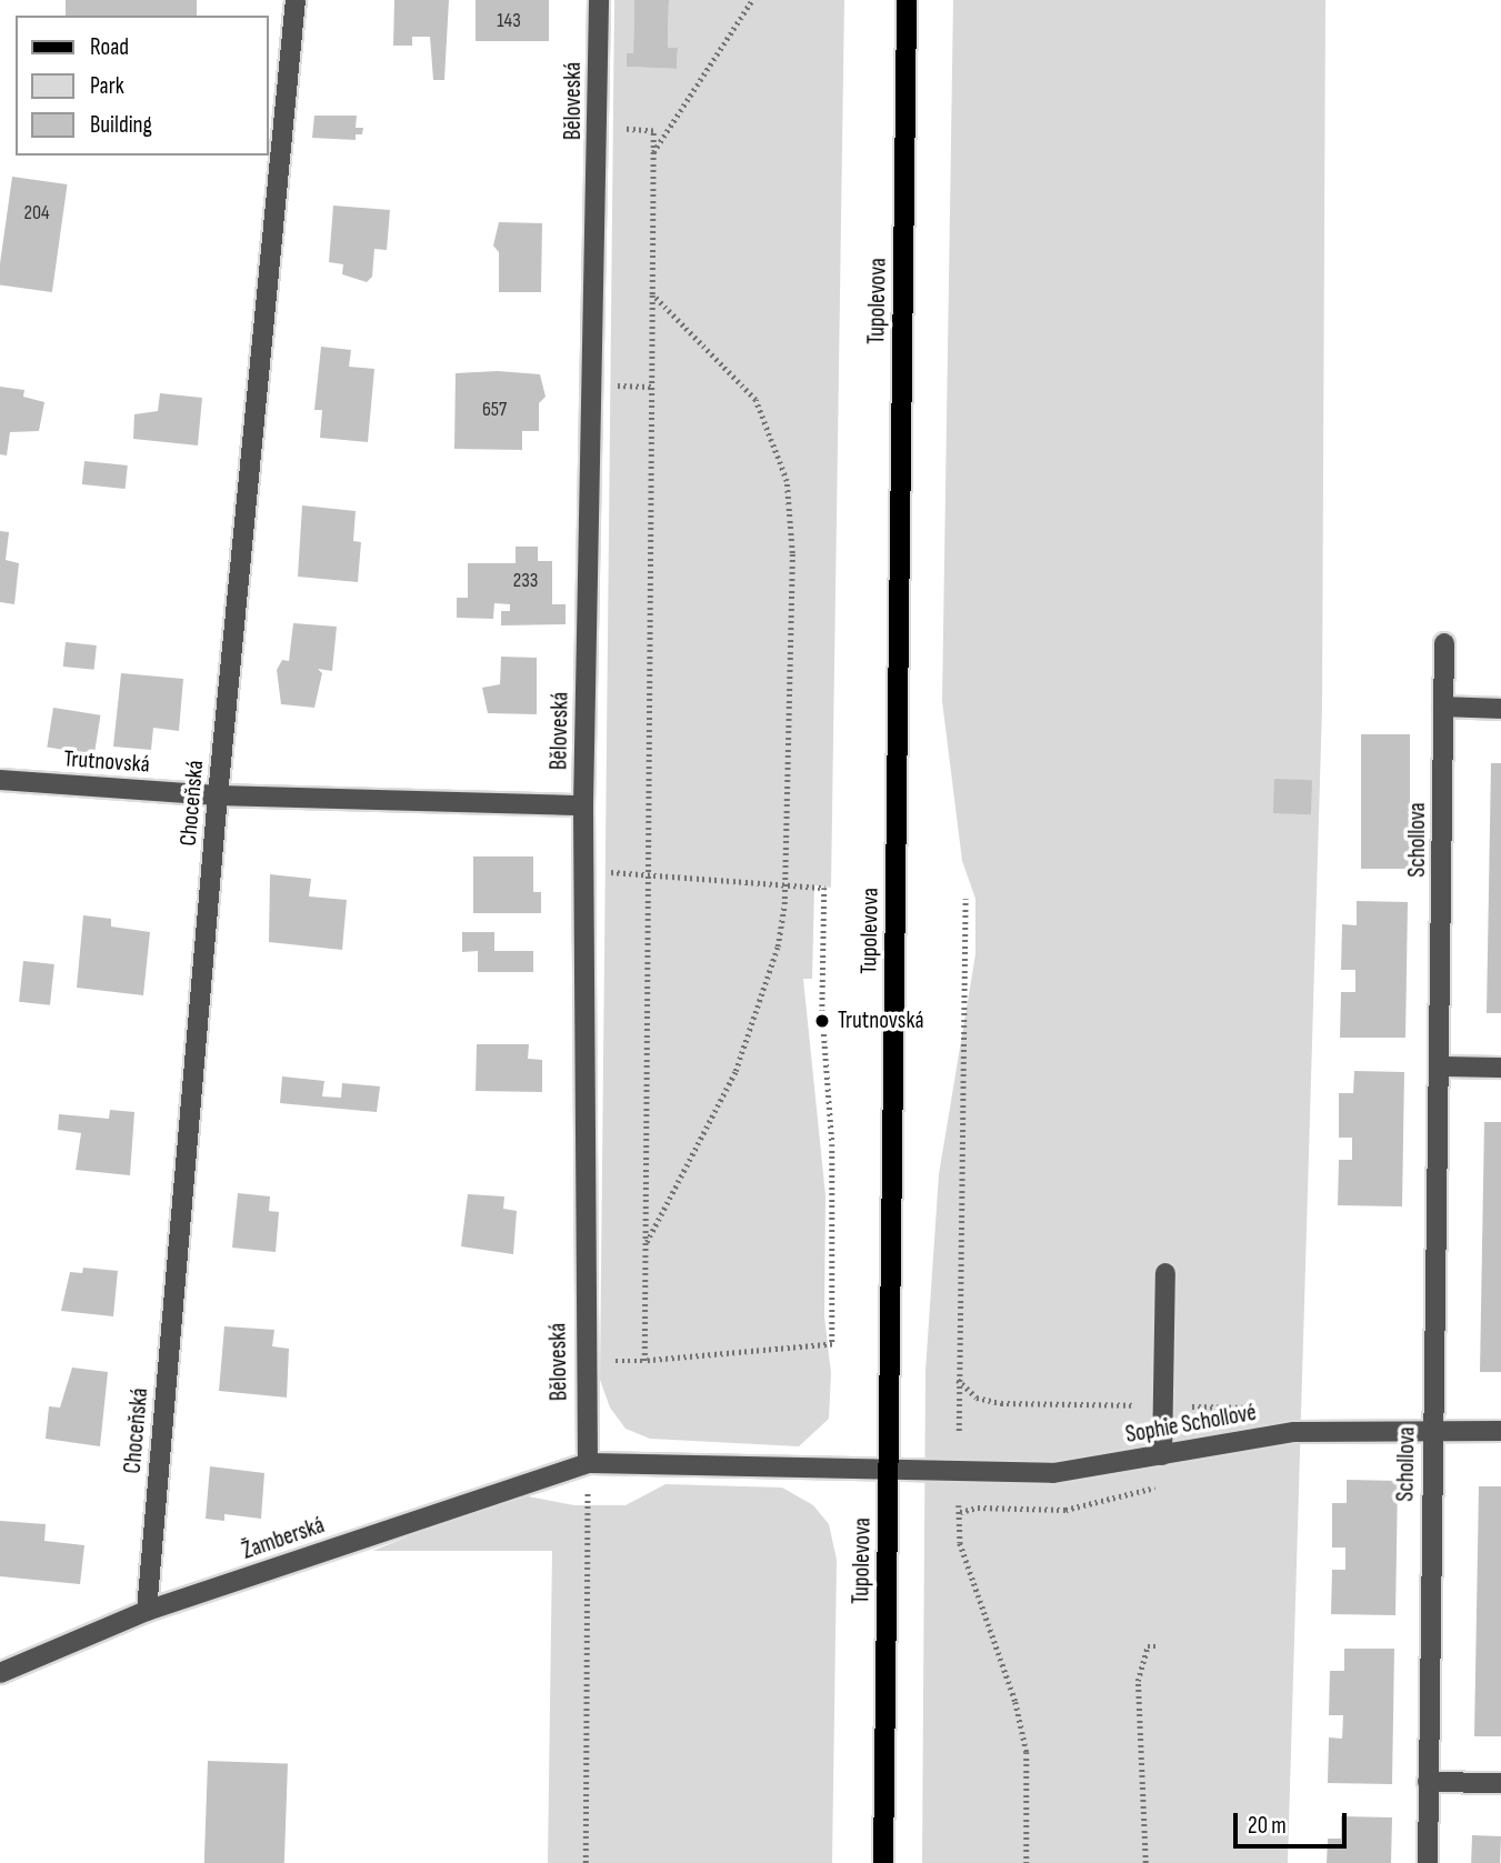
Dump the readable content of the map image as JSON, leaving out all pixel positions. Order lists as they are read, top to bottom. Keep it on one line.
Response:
{"streets":{"main road":["Tupolevova"],"street":["Běloveská","Trutnovská","Choceňská","Schollova","Sophie Schollové","Žamberská"]},"crossings":[["Běloveská","Trutnovská"],["Běloveská","Sophie Schollové"],["Běloveská","Žamberská"],["Tupolevova","Sophie Schollové"],["Trutnovská","Choceňská"],["Choceňská","Žamberská"],["Schollova","Sophie Schollové"],["Sophie Schollové","Žamberská"]],"places":["Trutnovská"],"house_numbers":["143","204","657","233"],"legend":["Road","Park","Building"],"scale_bar":"20 m"}
